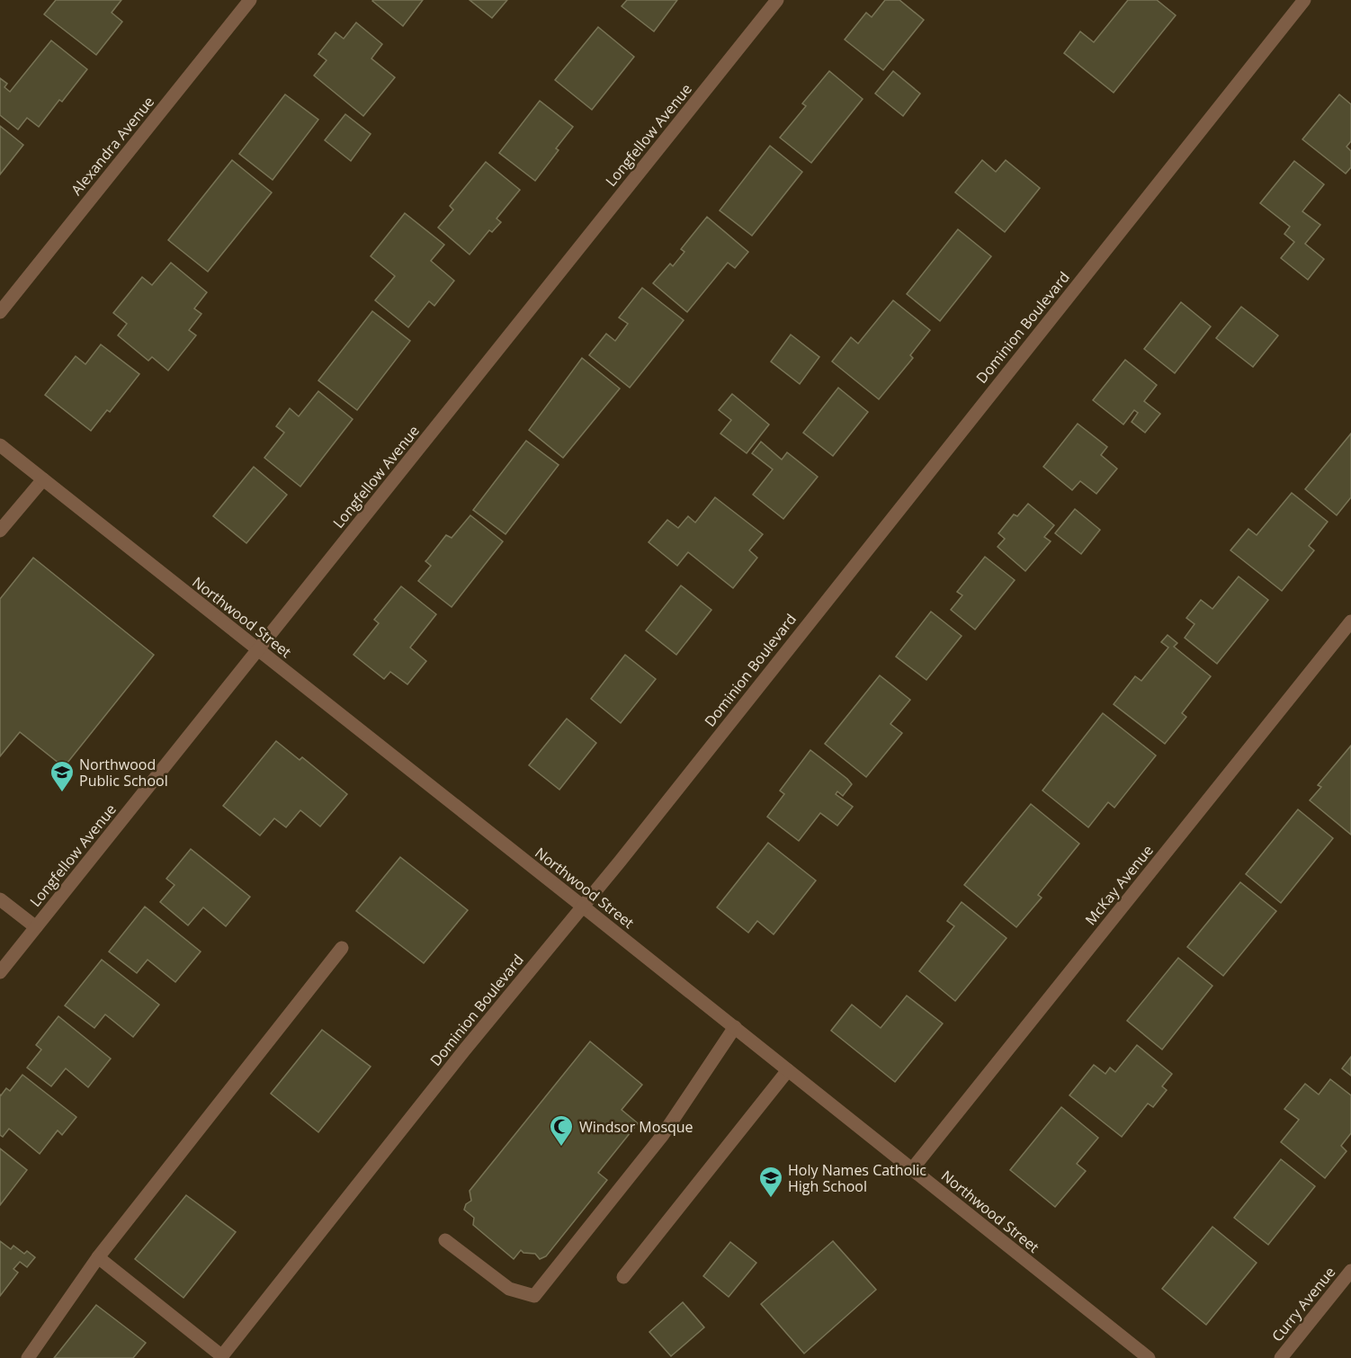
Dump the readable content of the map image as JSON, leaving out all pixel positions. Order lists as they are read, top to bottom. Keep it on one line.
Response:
{"streets":{"street":["Longfellow Avenue","Alexandra Avenue","Dominion Boulevard","Northwood Street","McKay Avenue","Curry Avenue"]},"crossings":[["Longfellow Avenue","Northwood Street"],["Dominion Boulevard","Northwood Street"],["Northwood Street","McKay Avenue"]],"places":{"school or university":["Northwood Public School","Holy Names Catholic High School"],"mosque":["Windsor Mosque"]}}
